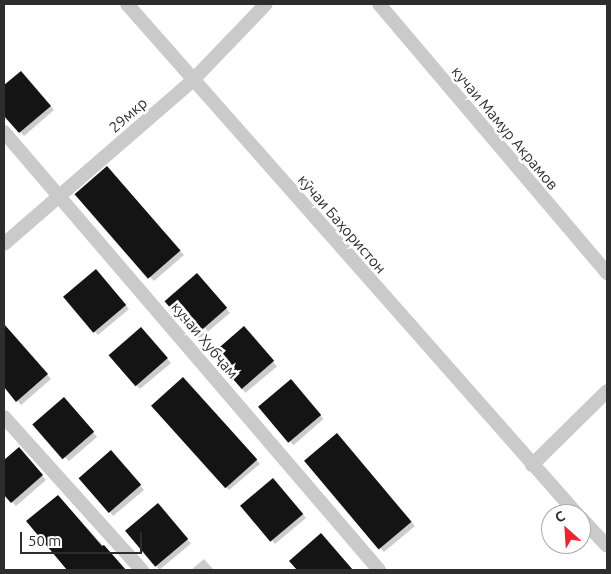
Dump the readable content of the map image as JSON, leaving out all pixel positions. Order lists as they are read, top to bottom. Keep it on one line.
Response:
{"streets":{"street":["29мкр","кучаи Мамур Акрамов","кӯчаи Баҳористон","кучаи Хубҷам"]},"crossings":[["29мкр","кӯчаи Баҳористон"],["29мкр","кучаи Хубҷам"]],"scale_bar":"50 m","north":"top left"}
